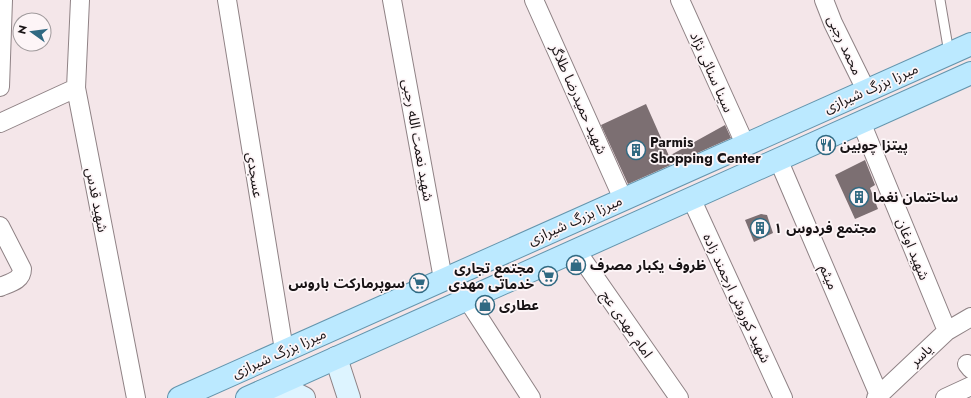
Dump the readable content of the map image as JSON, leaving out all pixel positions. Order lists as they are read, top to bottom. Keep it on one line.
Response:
{"streets":{"main road":["میرزا بزرگ شیرازی"],"street":["محمد رجبی","سینا سنائی نژاد","شهید حمیدرضا طلاگر","شهید نعمت الله رجبی","عسجدی","شهید قدس","شهید اوغان","میثم","شهید کوروش ارجمند زاده","امام مهدی عج","یاسر"]},"crossings":[["محمد رجبی","میرزا بزرگ شیرازی"],["سینا سنائی نژاد","میرزا بزرگ شیرازی"],["میرزا بزرگ شیرازی","شهید حمیدرضا طلاگر"],["میرزا بزرگ شیرازی","شهید نعمت الله رجبی"],["میرزا بزرگ شیرازی","عسجدی"],["میرزا بزرگ شیرازی","شهید اوغان"],["میرزا بزرگ شیرازی","میثم"],["میرزا بزرگ شیرازی","شهید کوروش ارجمند زاده"],["میرزا بزرگ شیرازی","امام مهدی عج"],["شهید اوغان","یاسر"],["میثم","یاسر"]],"places":{"restaurant":["پیتزا چوبین"],"building":["Parmis Shopping Center","ساختمان نغما","مجتمع فردوس ۱"],"shop":["ظروف یکبار مصرف","عطاری"],"supermarket":["مجتمع تجاری خدماتی مهدی","سوپرمارکت باروس"]},"north":"left"}
